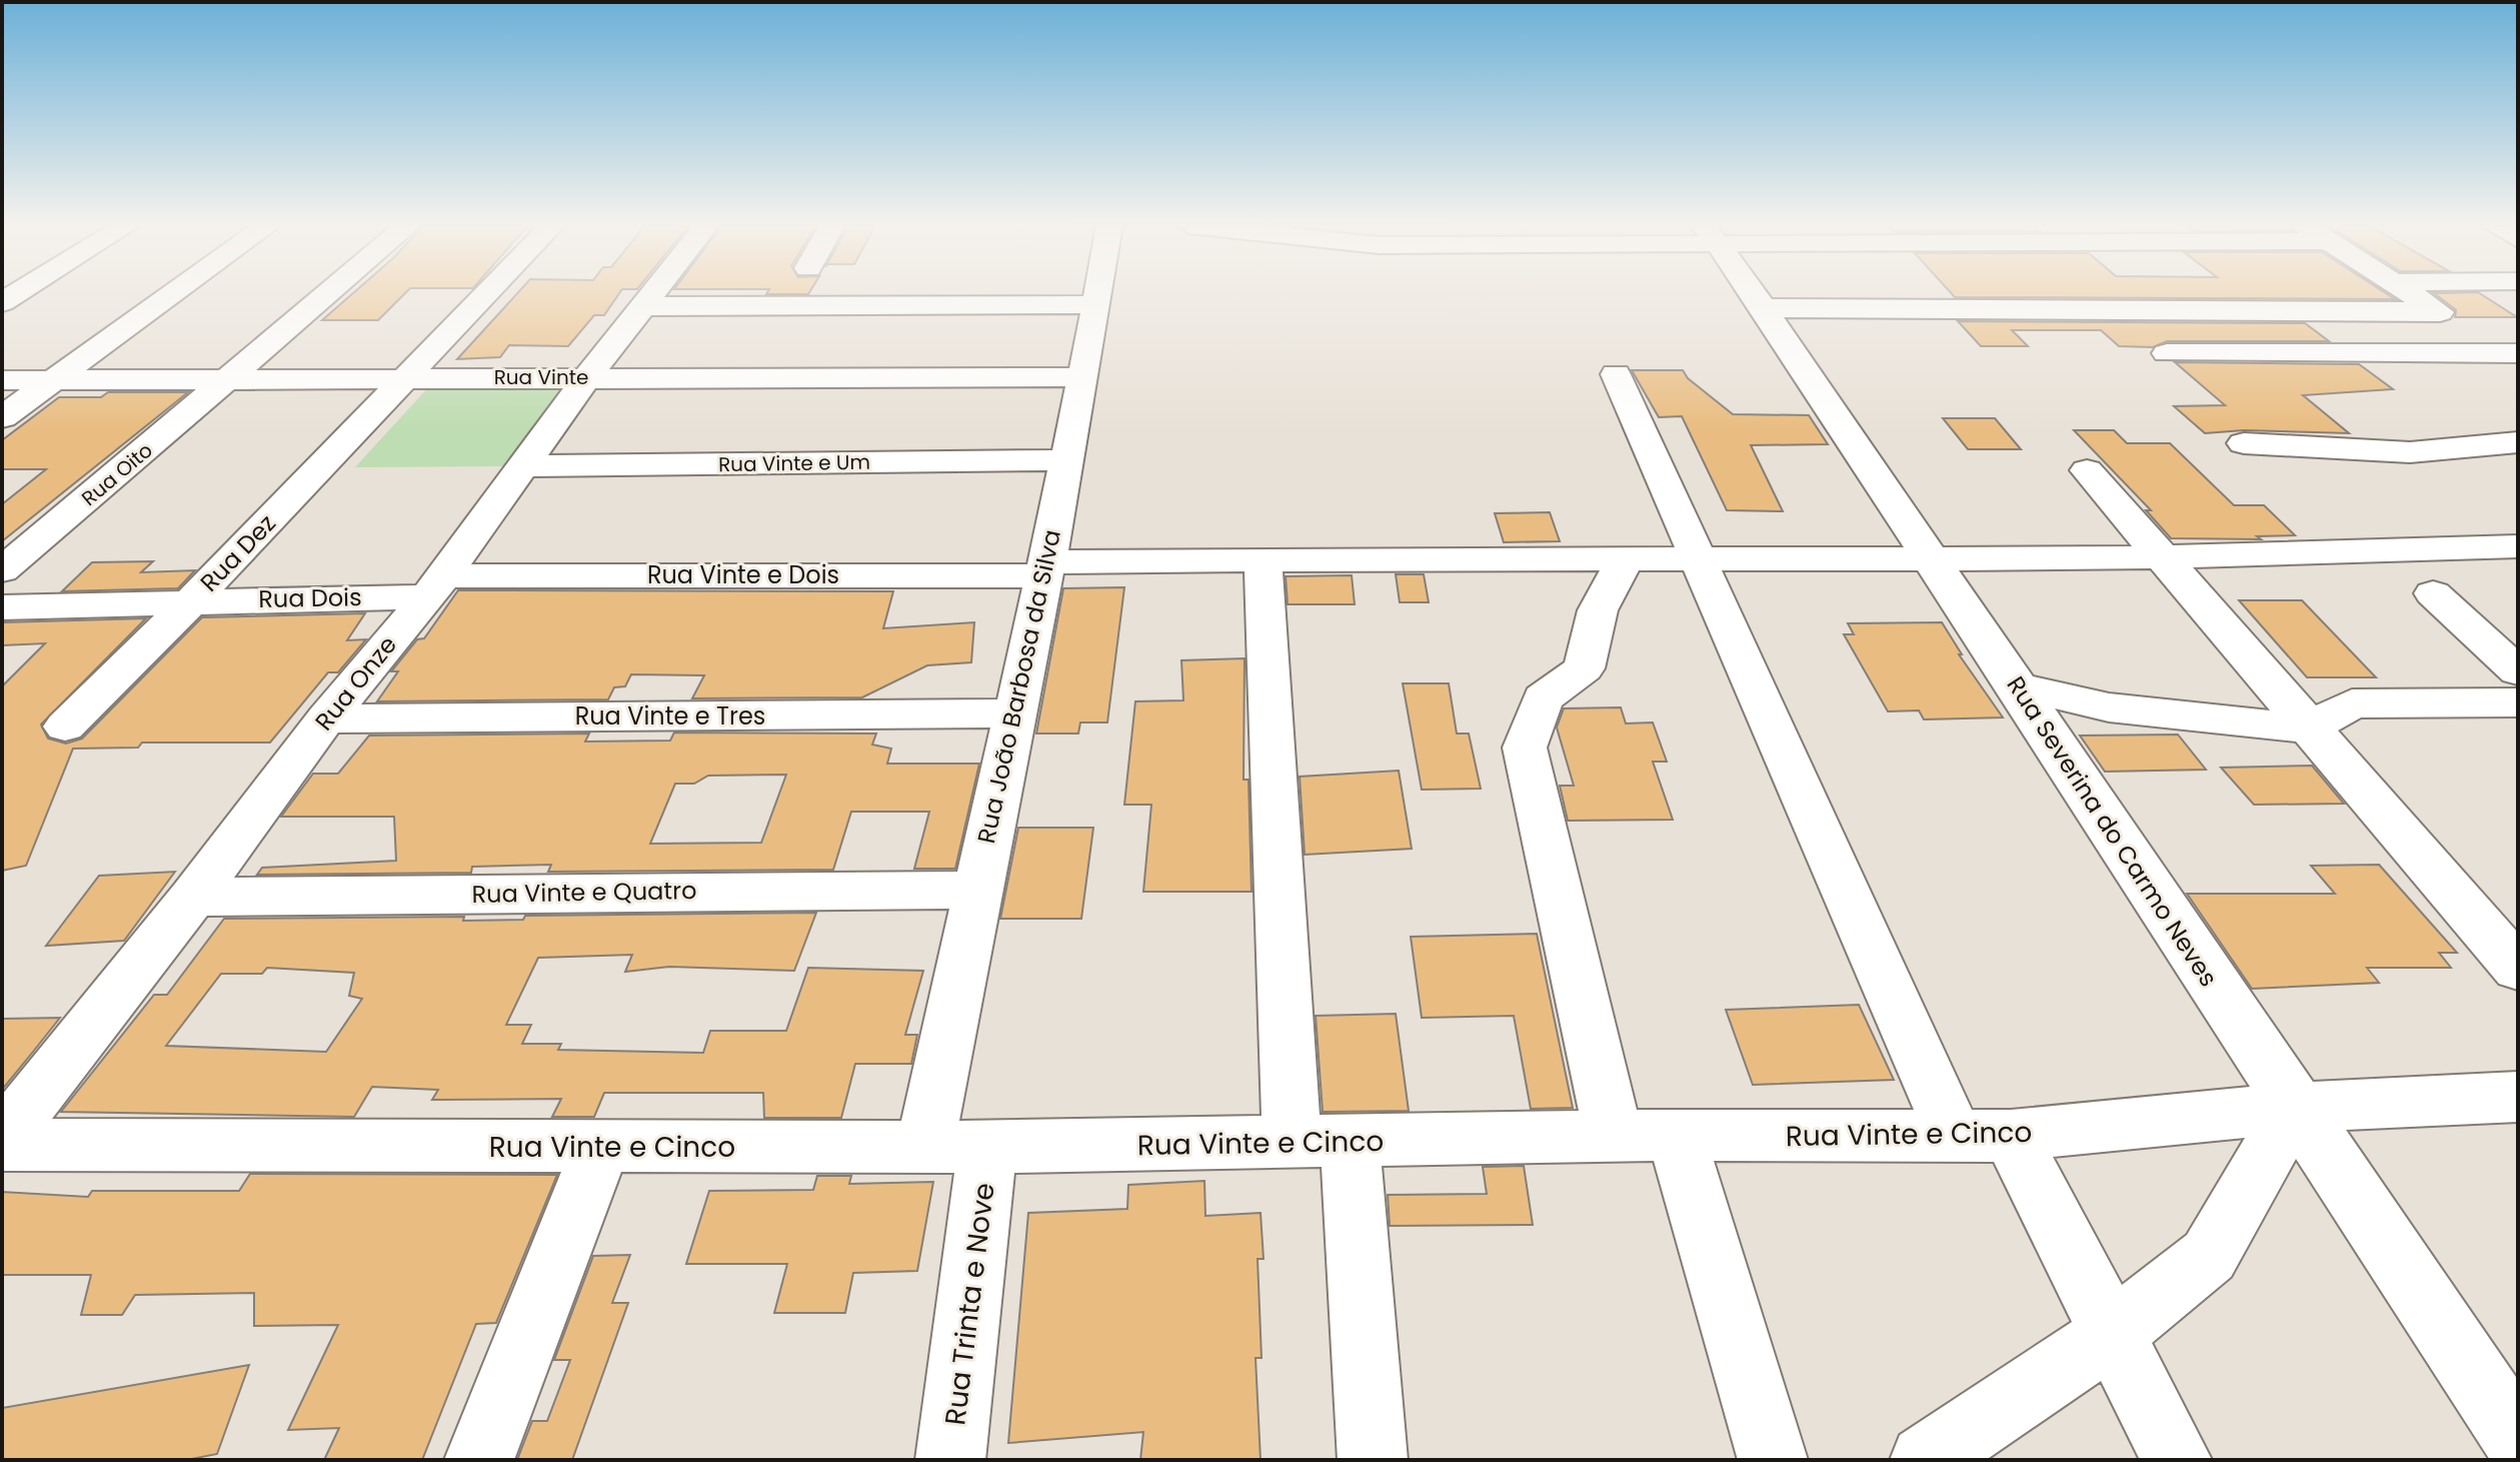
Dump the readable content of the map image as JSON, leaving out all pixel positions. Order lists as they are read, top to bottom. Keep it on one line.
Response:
{"streets":{"street":["Rua Vinte","Rua Vinte e Um","Rua Oito","Rua Dez","Rua Vinte e Dois","Rua Dois","Rua Onze","Rua João Barbosa da Silva","Rua Vinte e Tres","Rua Severina do Carmo Neves","Rua Vinte e Quatro","Rua Vinte e Cinco","Rua Trinta e Nove"]},"crossings":[["Rua Vinte","Rua Oito"],["Rua Vinte","Rua Dez"],["Rua Vinte","Rua Onze"],["Rua Vinte","Rua João Barbosa da Silva"],["Rua Vinte e Um","Rua Onze"],["Rua Vinte e Um","Rua João Barbosa da Silva"],["Rua Dez","Rua Dois"],["Rua Vinte e Dois","Rua Dois"],["Rua Vinte e Dois","Rua Onze"],["Rua Vinte e Dois","Rua João Barbosa da Silva"],["Rua Vinte e Dois","Rua Severina do Carmo Neves"],["Rua Dois","Rua Onze"],["Rua Onze","Rua Vinte e Tres"],["Rua Onze","Rua Vinte e Quatro"],["Rua João Barbosa da Silva","Rua Vinte e Tres"],["Rua João Barbosa da Silva","Rua Vinte e Quatro"],["Rua João Barbosa da Silva","Rua Vinte e Cinco"],["Rua Severina do Carmo Neves","Rua Vinte e Cinco"],["Rua Vinte e Cinco","Rua Trinta e Nove"]]}
